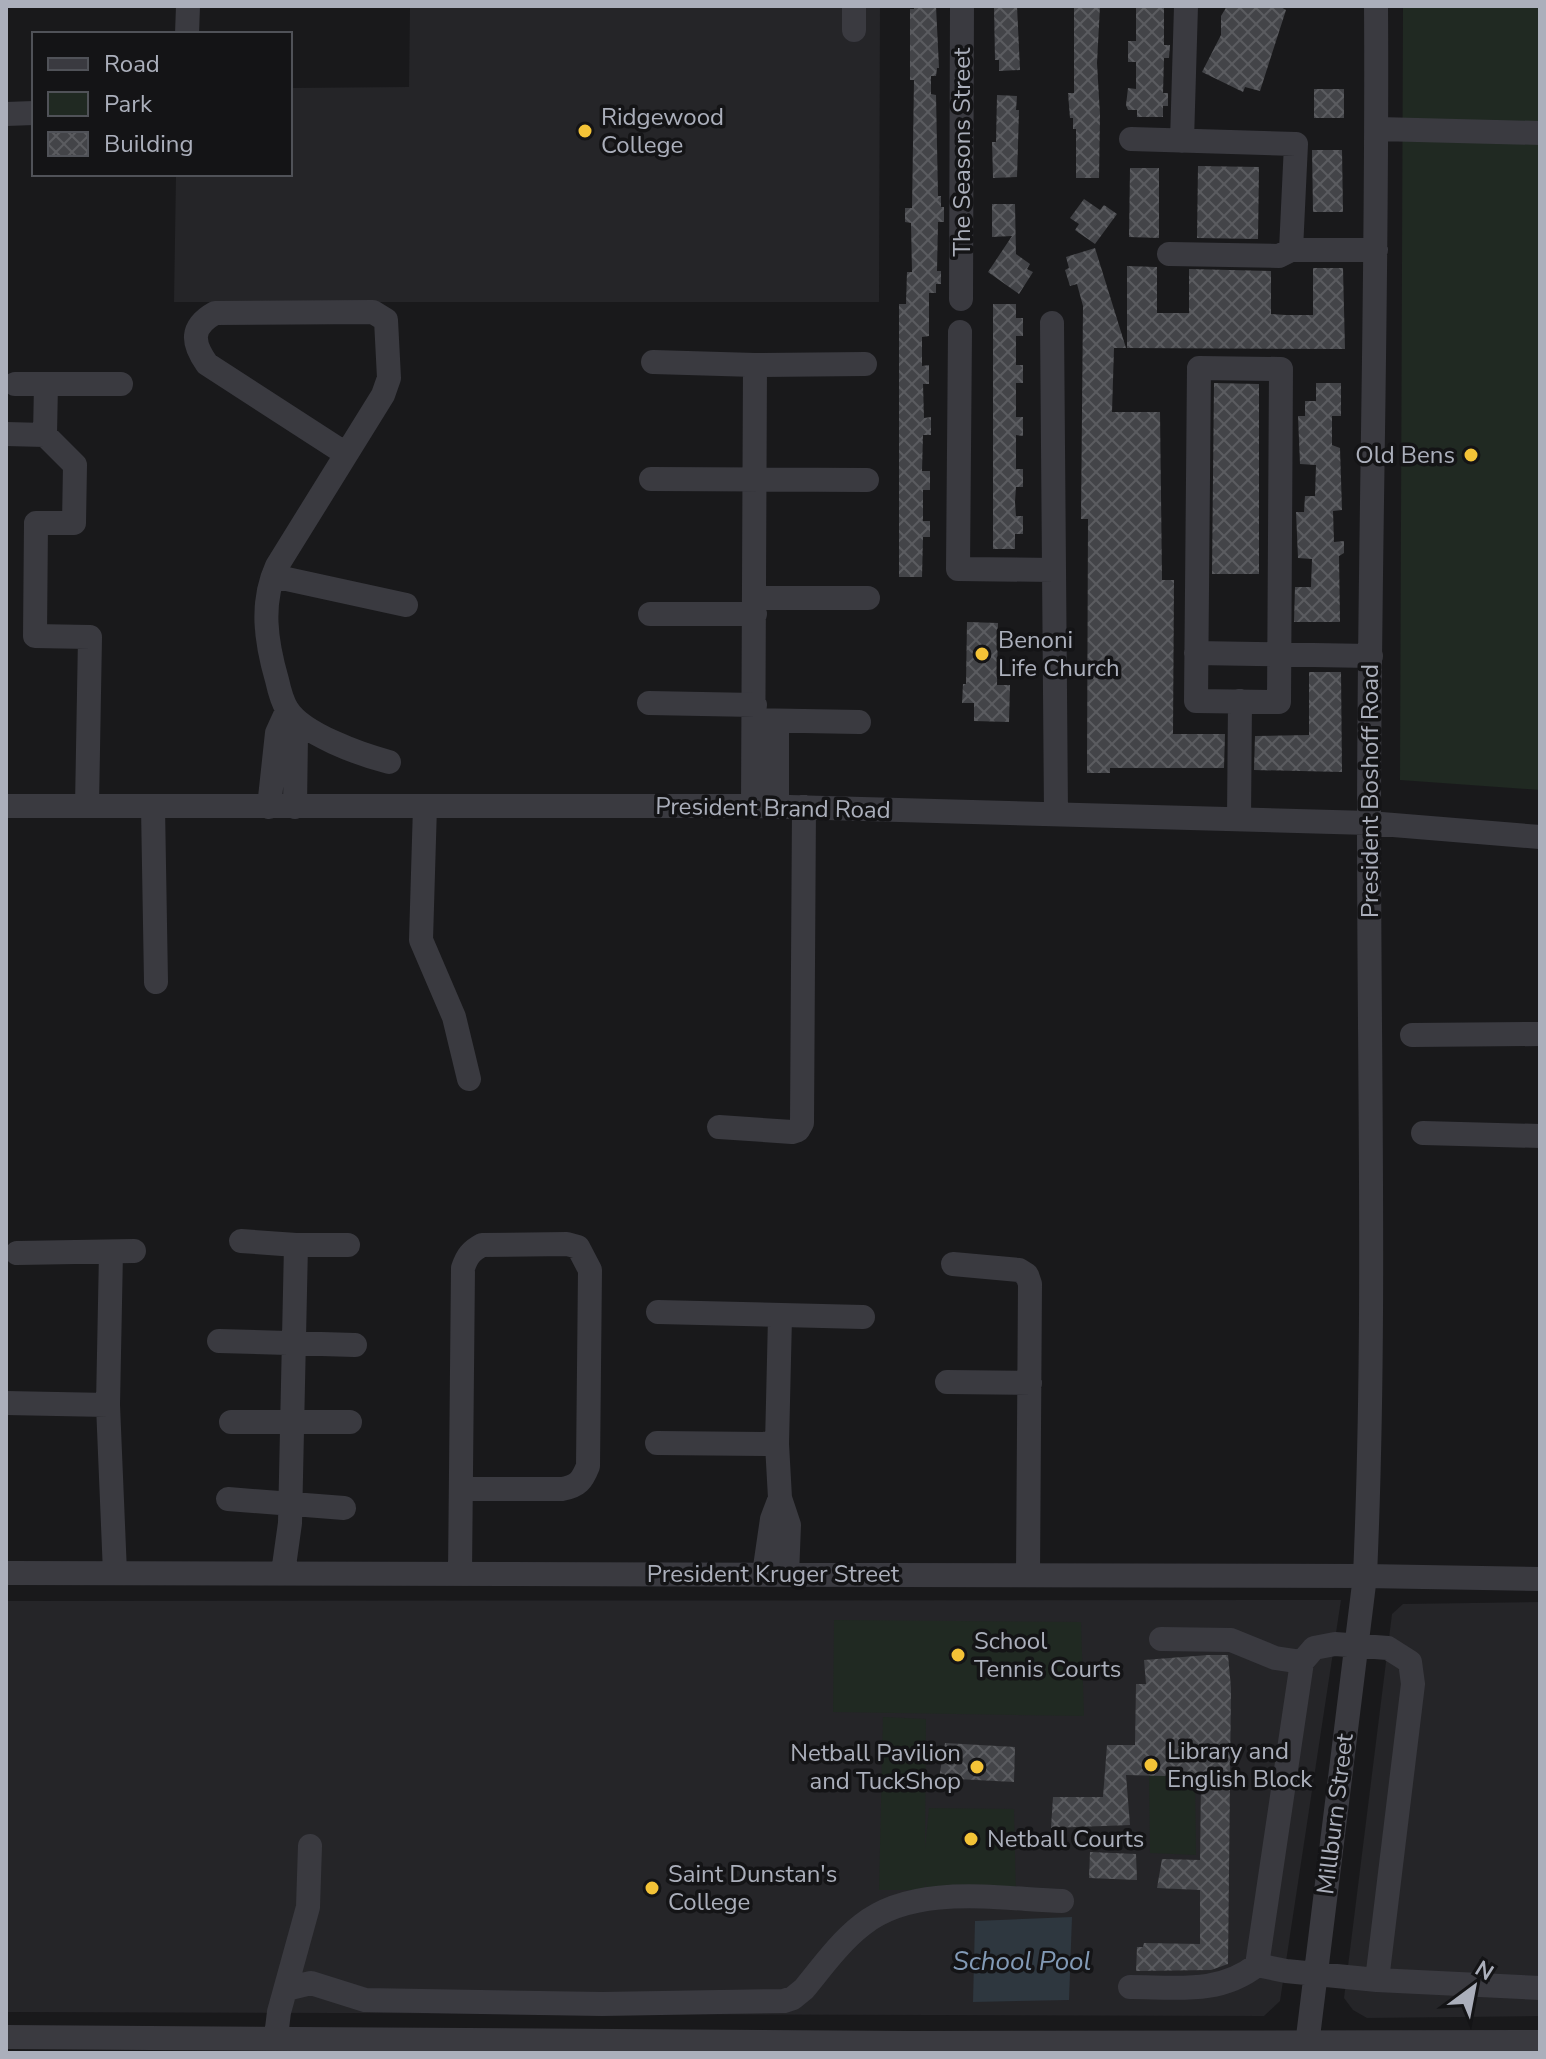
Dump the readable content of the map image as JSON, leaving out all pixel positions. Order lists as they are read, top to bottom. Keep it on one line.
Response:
{"streets":{"street":["The Seasons Street","President Boshoff Road","President Brand Road","President Kruger Street","Millburn Street"]},"crossings":[["President Boshoff Road","President Brand Road"],["President Boshoff Road","President Kruger Street"],["President Boshoff Road","Millburn Street"],["President Kruger Street","Millburn Street"]],"water":["School Pool"],"places":["Ridgewood College","Old Bens","Benoni Life Church","School Tennis Courts","Library and English Block","Netball Pavilion and TuckShop","Netball Courts","Saint Dunstan's College"],"legend":["Road","Park","Building"],"north":"top right"}
